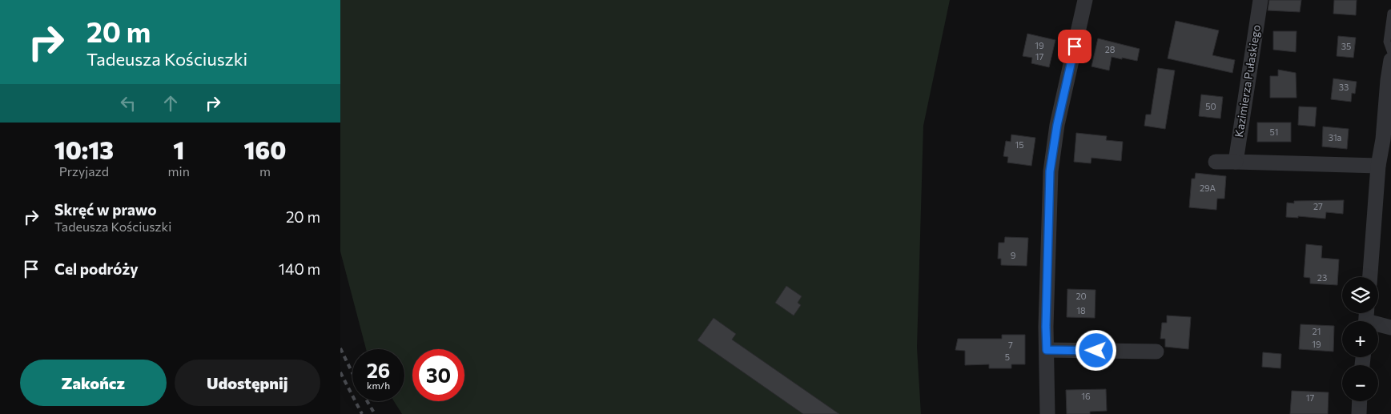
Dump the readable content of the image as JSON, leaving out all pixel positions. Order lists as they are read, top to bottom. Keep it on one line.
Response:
{"streets":{"street":["Kazimierza Pułaskiego"]},"house_numbers":["19","35","28","17","33","50","51","31a","15","29A","27","9","23","20","18","21","19","7","5","16","17"],"page":{"turn":["20 m","Tadeusza Kościuszki"],"eta":["10:13","Przyjazd","1","min","160","m"],"list":[{"name":"Skręć w prawo","note":"Tadeusza Kościuszki","value":"20 m"},{"name":"Cel podróży","value":"140 m"}],"map_buttons":["+","−"],"speed":"26 km/h","limit":"30","buttons":["Zakończ","Udostępnij"]}}
